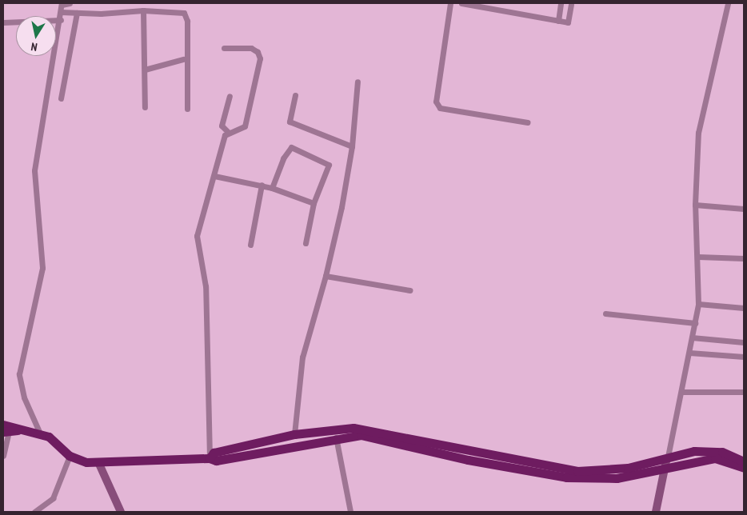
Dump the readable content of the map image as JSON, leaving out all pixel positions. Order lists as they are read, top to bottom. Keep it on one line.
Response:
{"north":"bottom"}
